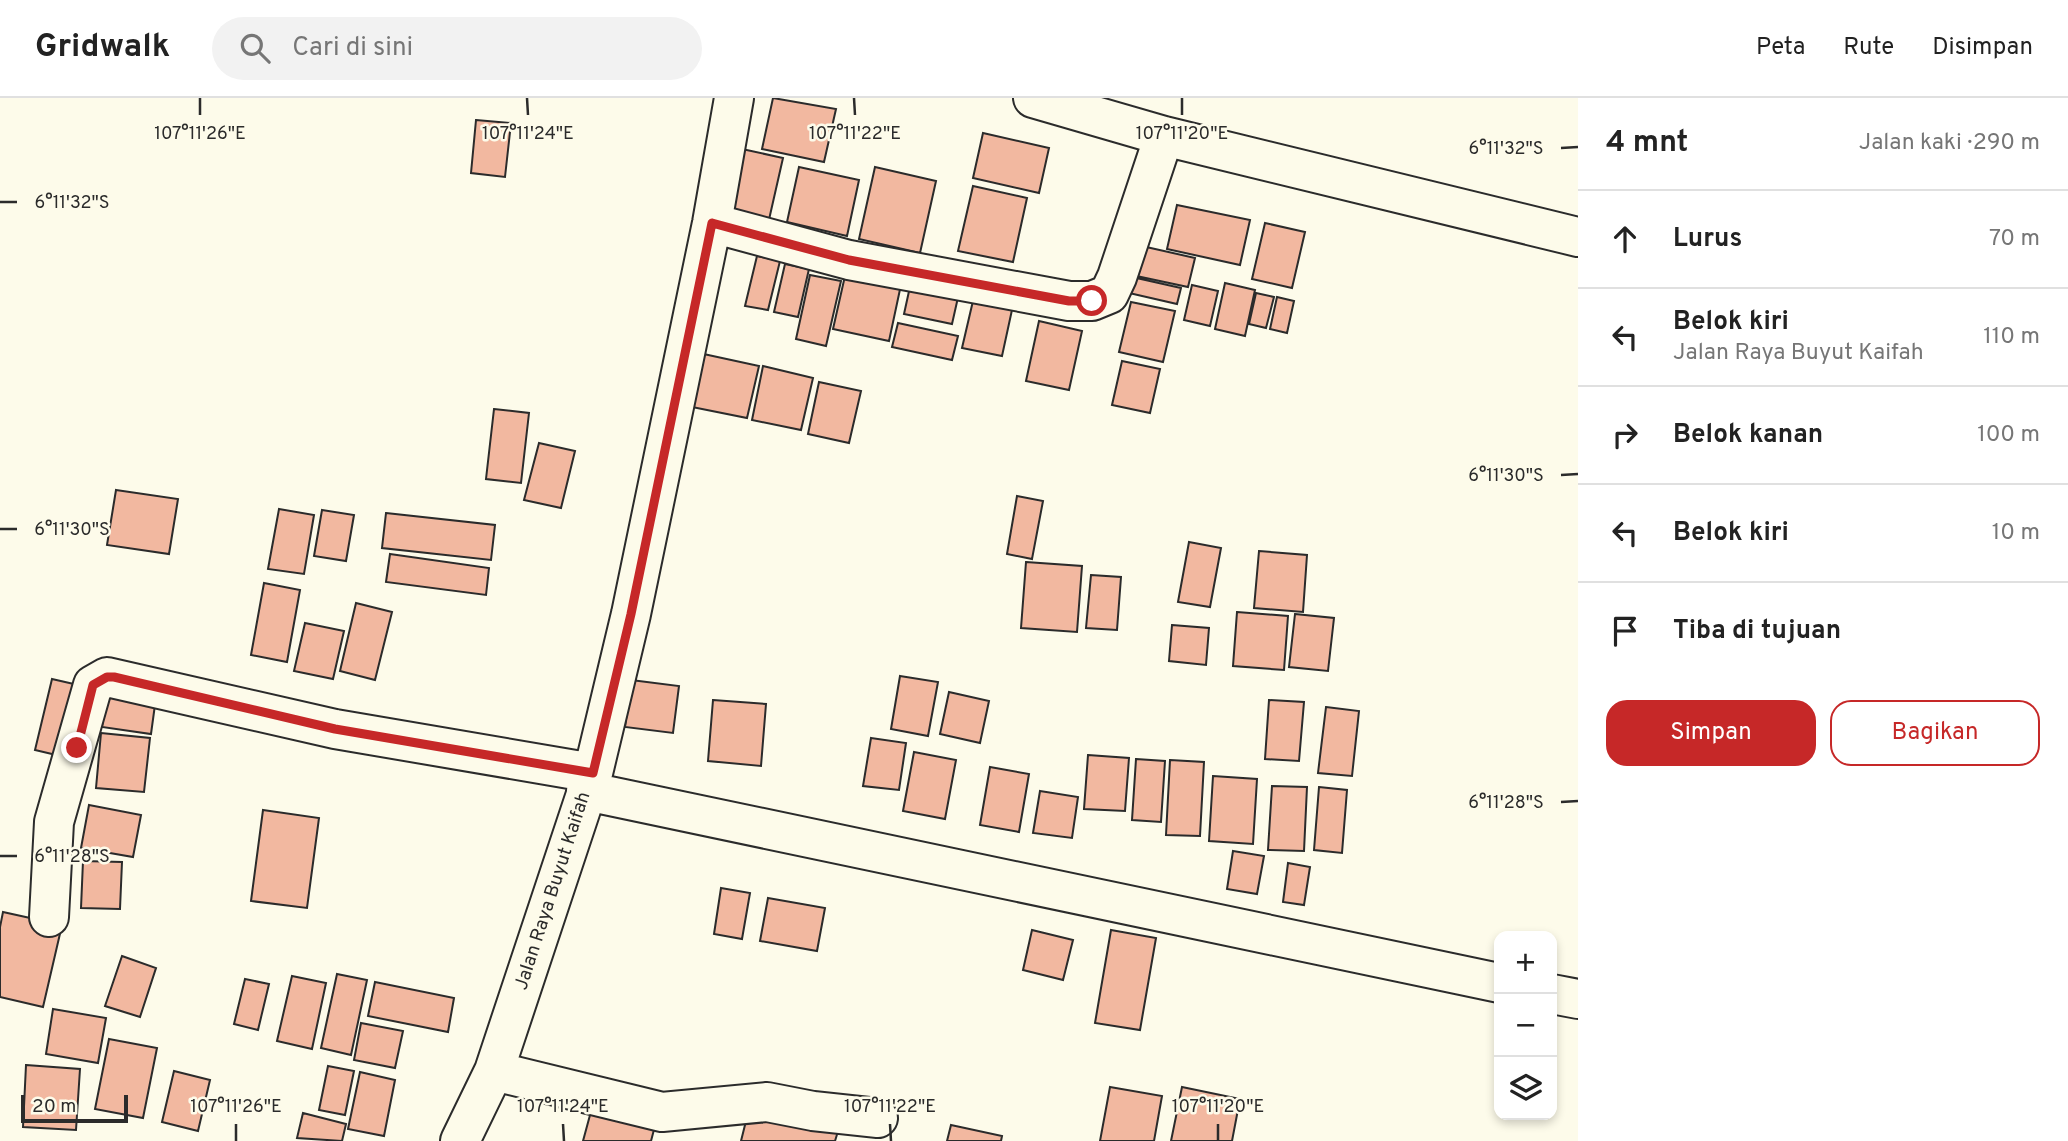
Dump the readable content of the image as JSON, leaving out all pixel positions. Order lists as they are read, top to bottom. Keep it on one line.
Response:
{"streets":{"street":["Jalan Raya Buyut Kaifah"]},"scale_bar":"20 m","page":{"header":"Gridwalk","search":"Cari di sini","nav":["Peta","Rute","Disimpan"],"heading":["4 mnt","Jalan kaki · 290 m"],"list":[["Lurus","70 m"],["Belok kiri","Jalan Raya Buyut Kaifah","110 m"],["Belok kanan","100 m"],["Belok kiri","10 m"],"Tiba di tujuan"],"buttons":["Simpan","Bagikan"],"map_buttons":["+","−"],"scale":"20 m"},"coordinates":["107°11'26\"E","107°11'24\"E","107°11'22\"E","107°11'20\"E","6°11'32\"S","6°11'30\"S","6°11'28\"S"]}
